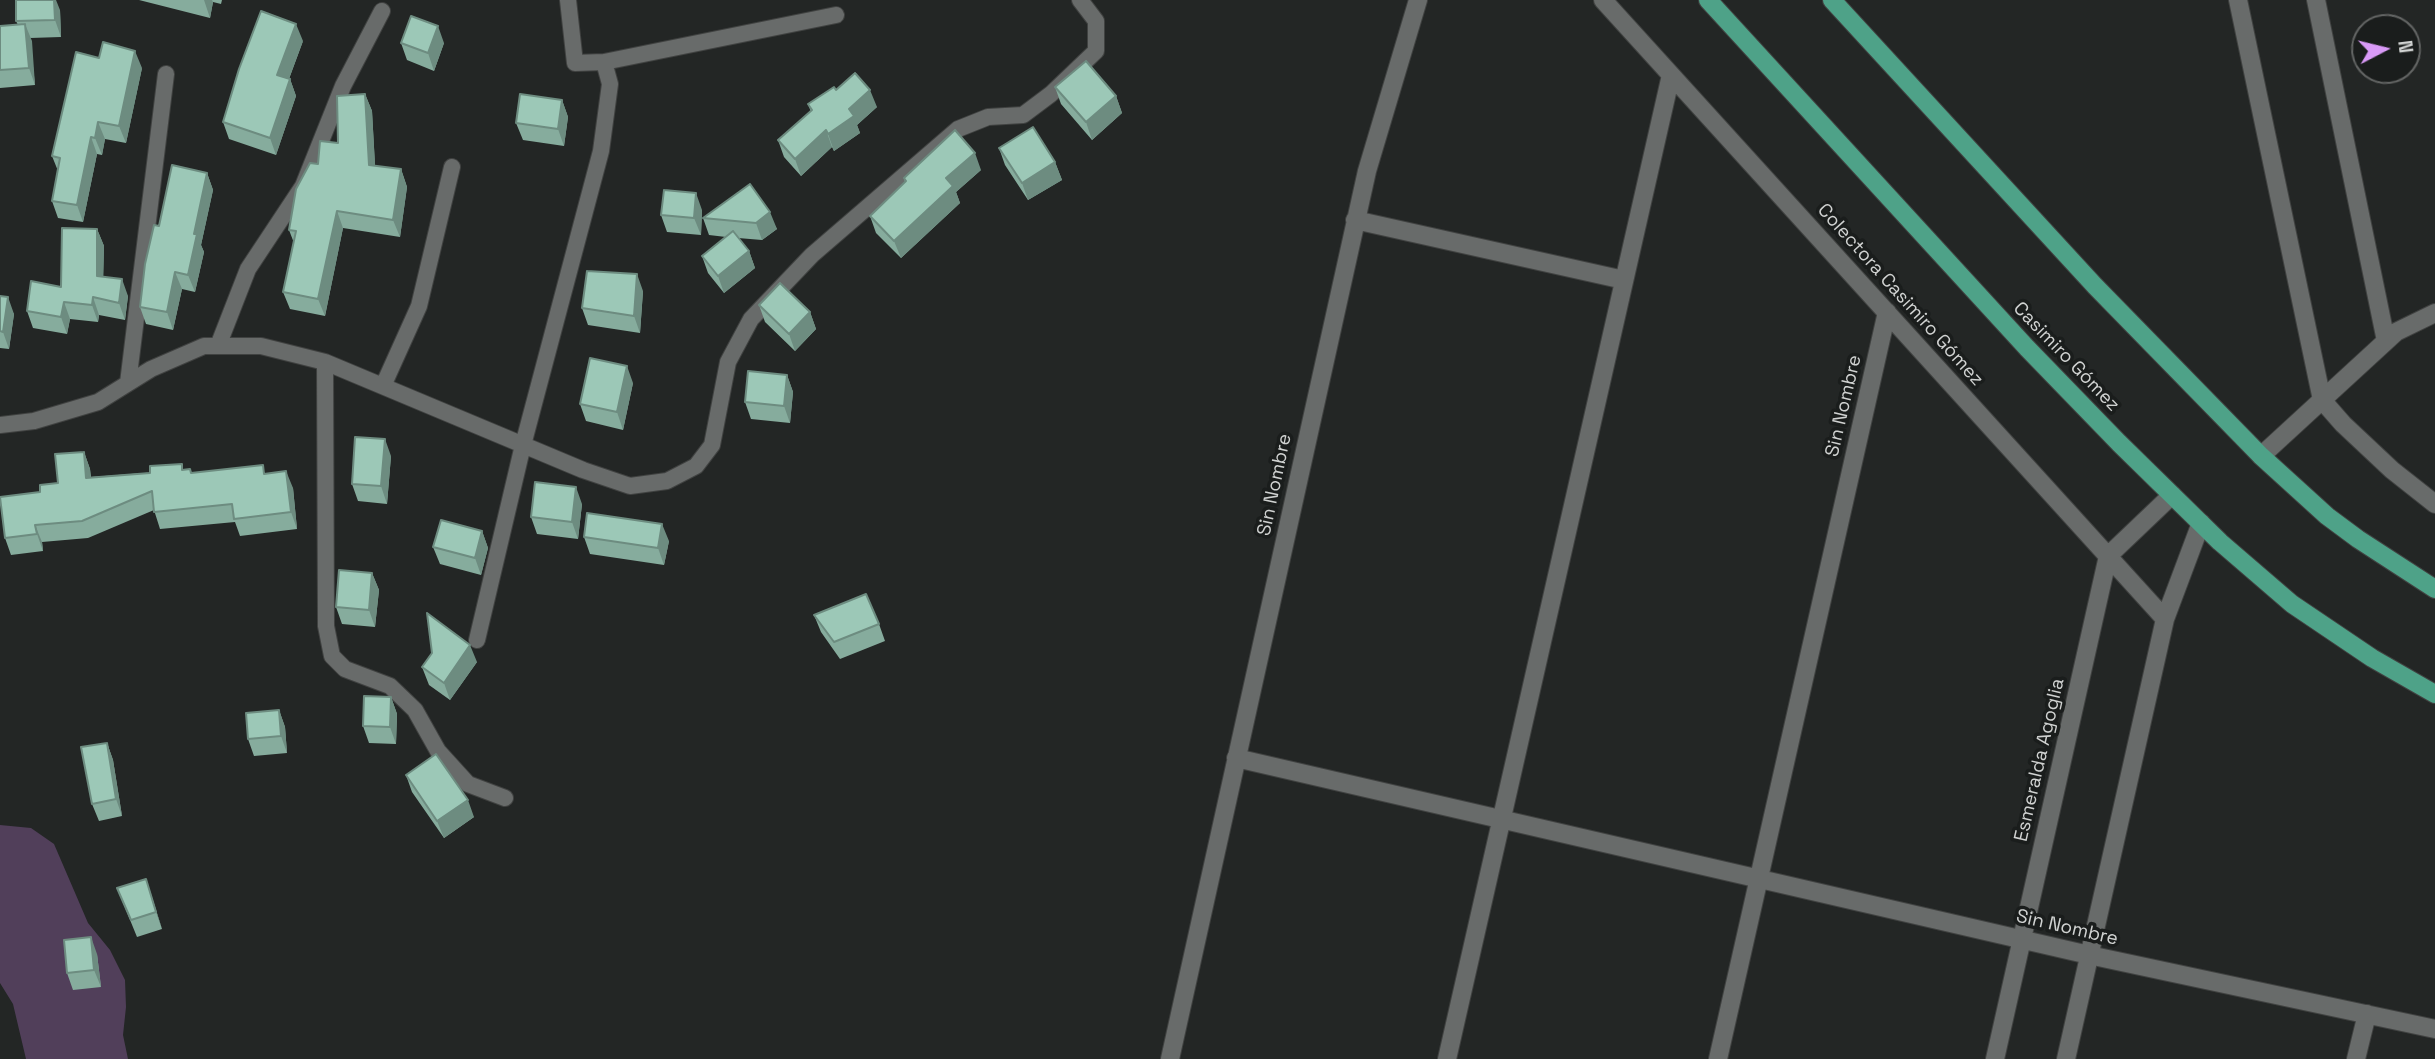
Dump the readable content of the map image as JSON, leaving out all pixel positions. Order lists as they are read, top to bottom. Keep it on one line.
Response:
{"streets":{"main road":["Casimiro Gómez"],"street":["Colectora Casimiro Gómez","Sin Nombre","Esmeralda Agoglia"]},"crossings":[["Colectora Casimiro Gómez","Sin Nombre"],["Colectora Casimiro Gómez","Esmeralda Agoglia"],["Sin Nombre","Esmeralda Agoglia"]],"north":"right"}
